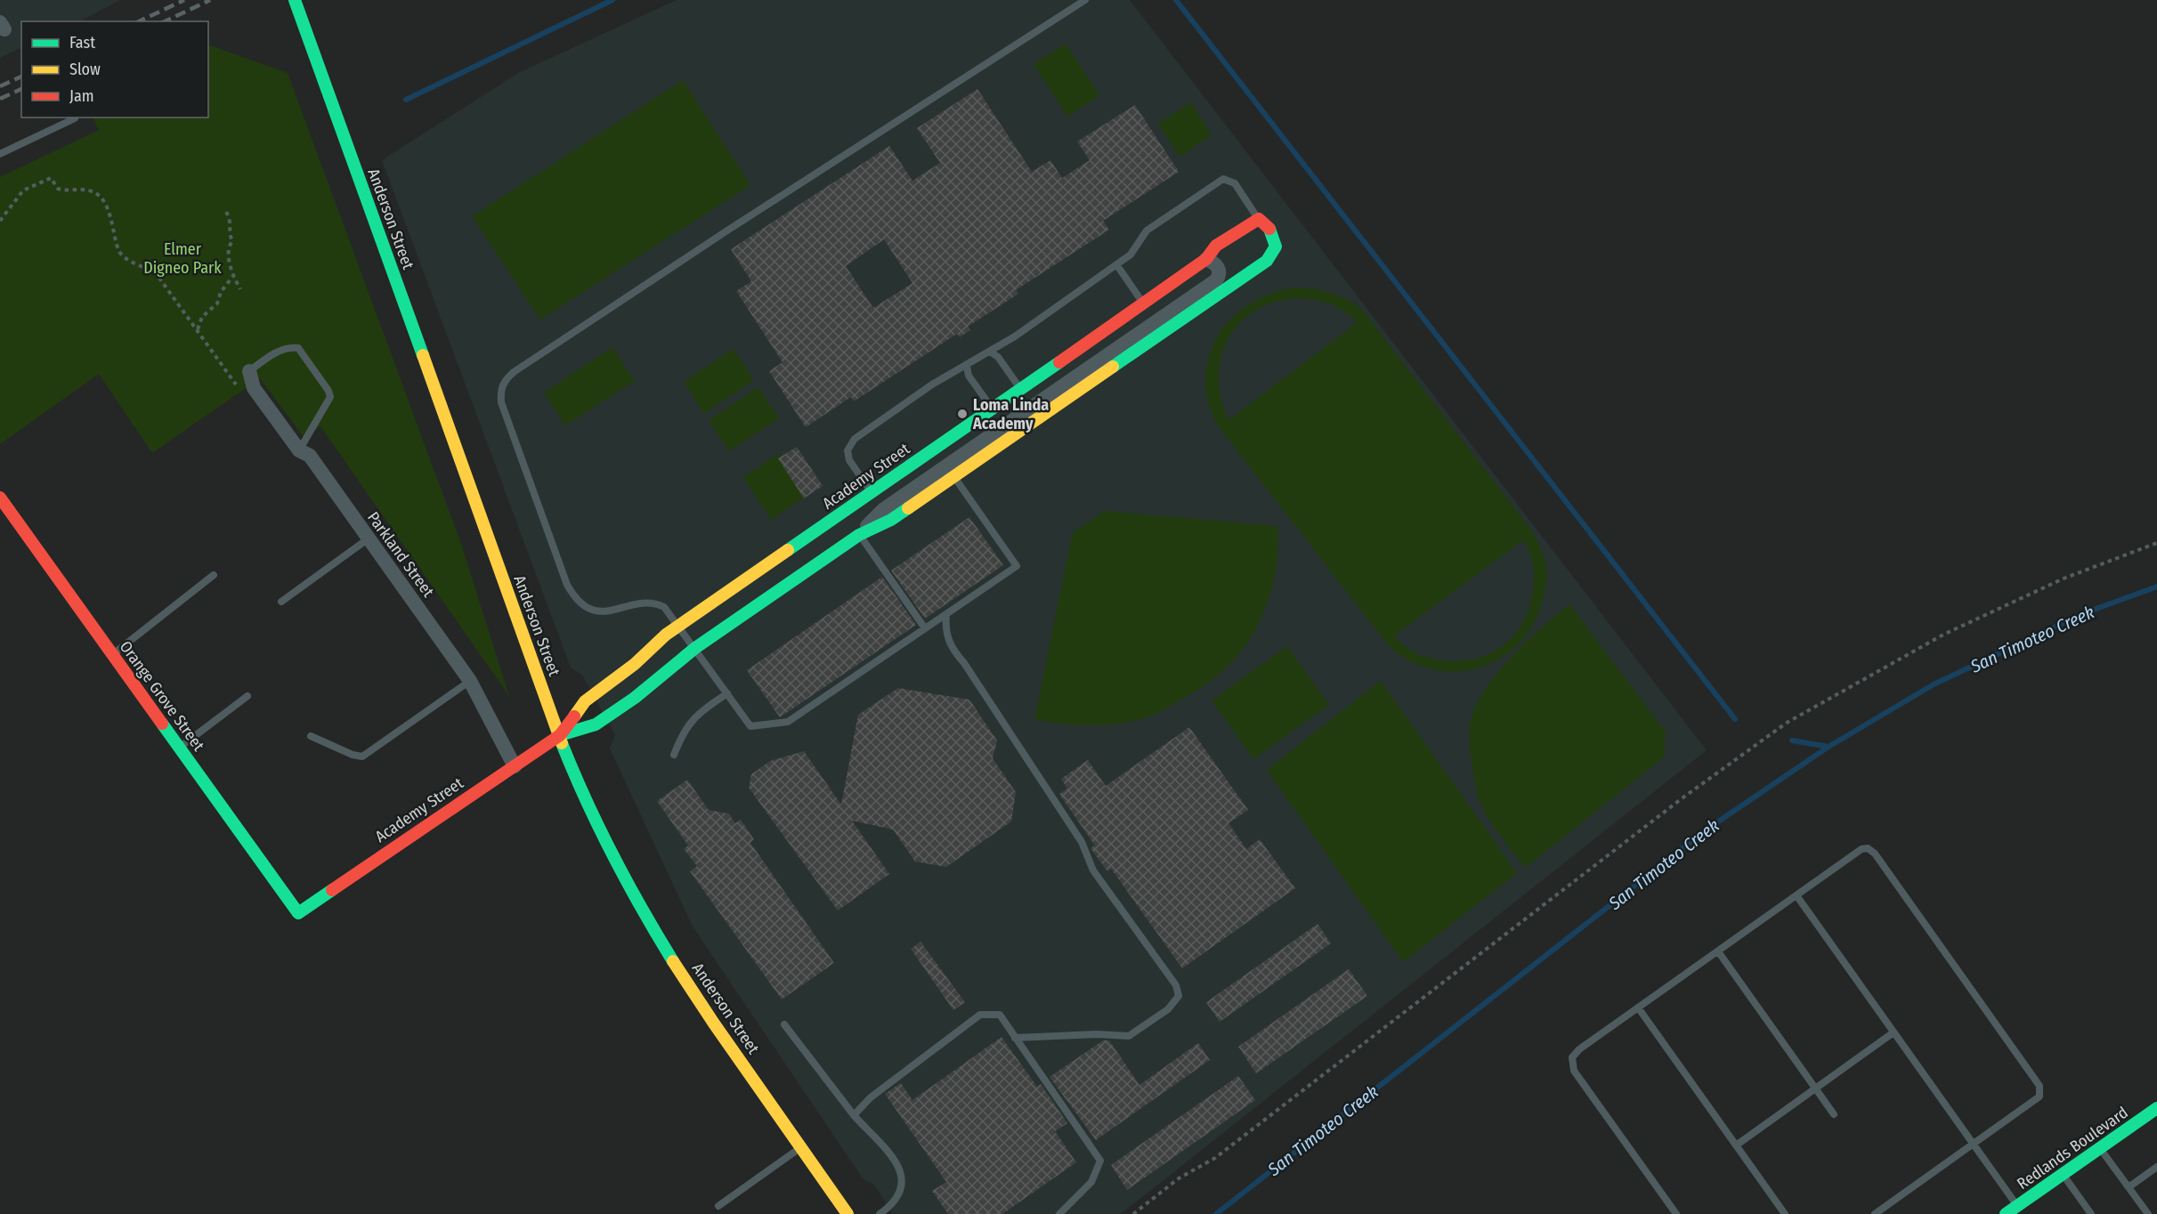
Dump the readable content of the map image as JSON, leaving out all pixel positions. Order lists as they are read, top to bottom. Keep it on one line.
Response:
{"streets":{"street":["Anderson Street","Academy Street","Parkland Street","Orange Grove Street","Redlands Boulevard"]},"crossings":[["Anderson Street","Academy Street"],["Academy Street","Parkland Street"],["Academy Street","Orange Grove Street"]],"water":["San Timoteo Creek"],"parks":["Elmer Digneo Park"],"places":["Loma Linda Academy"],"legend":["Fast","Slow","Jam"]}
